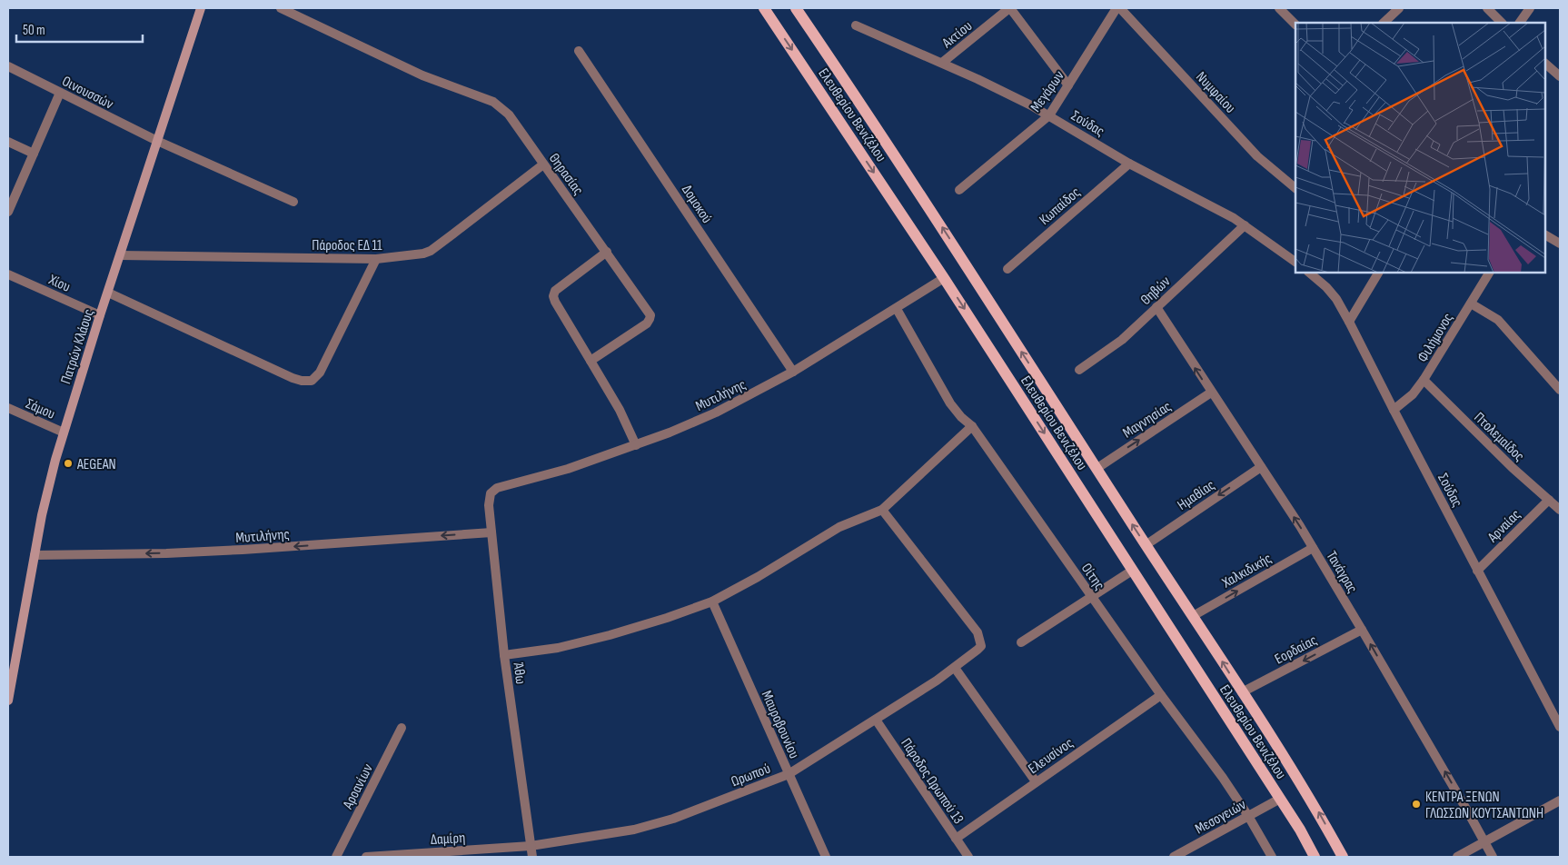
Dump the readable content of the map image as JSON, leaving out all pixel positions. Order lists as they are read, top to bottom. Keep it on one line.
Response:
{"streets":{"main road":["Ελευθερίου Βενιζέλου","Πατρών Κλάους"],"street":["Ακτίου","Μεγάρων","Οινουσσών","Νυμφαίου","Σούδας","Θηρασίας","Δομοκού","Κωπαίδος","Πάροδος ΕΔ 11","Χίου","Θηβών","Φιλήμονος","Μυτιλήνης","Σάμου","Μαγνησίας","Πτολεμαίδος","Ημαθίας","Αρναίας","Χαλκιδικής","Τανάγρας","Οίτης","Εορδαίας","Άθω","Μαυροβουνίου","Ελευσίνος","Ωρωπού","Πάροδος Ωρωπού 13","Αροανίων","Μεσογειών","Δαμίρη"]},"crossings":[["Ακτίου","Σούδας"],["Μεγάρων","Νυμφαίου"],["Μεγάρων","Σούδας"],["Οινουσσών","Πατρών Κλάους"],["Ελευθερίου Βενιζέλου","Μυτιλήνης"],["Ελευθερίου Βενιζέλου","Μαγνησίας"],["Ελευθερίου Βενιζέλου","Ημαθίας"],["Ελευθερίου Βενιζέλου","Χαλκιδικής"],["Ελευθερίου Βενιζέλου","Εορδαίας"],["Ελευθερίου Βενιζέλου","Μεσογειών"],["Σούδας","Κωπαίδος"],["Σούδας","Θηβών"],["Σούδας","Φιλήμονος"],["Σούδας","Αρναίας"],["Θηρασίας","Πάροδος ΕΔ 11"],["Δομοκού","Μυτιλήνης"],["Πάροδος ΕΔ 11","Πατρών Κλάους"],["Χίου","Πατρών Κλάους"],["Θηβών","Τανάγρας"],["Φιλήμονος","Πτολεμαίδος"],["Πατρών Κλάους","Μυτιλήνης"],["Πατρών Κλάους","Σάμου"],["Μυτιλήνης","Οίτης"],["Μυτιλήνης","Άθω"],["Μαγνησίας","Τανάγρας"],["Πτολεμαίδος","Αρναίας"],["Ημαθίας","Τανάγρας"],["Χαλκιδικής","Τανάγρας"],["Τανάγρας","Εορδαίας"],["Οίτης","Ελευσίνος"],["Οίτης","Μεσογειών"],["Άθω","Ωρωπού"],["Άθω","Δαμίρη"],["Μαυροβουνίου","Ωρωπού"],["Ελευσίνος","Πάροδος Ωρωπού 13"],["Ωρωπού","Πάροδος Ωρωπού 13"],["Ωρωπού","Δαμίρη"]],"one_way":["Μυτιλήνης","Μαγνησίας","Ημαθίας","Χαλκιδικής","Τανάγρας","Εορδαίας"],"places":["AEGEAN","ΚΕΝΤΡΑ ΞΕΝΩΝ ΓΛΩΣΣΩΝ ΚΟΥΤΣΑΝΤΩΝΗ"],"scale_bar":"50 m"}
